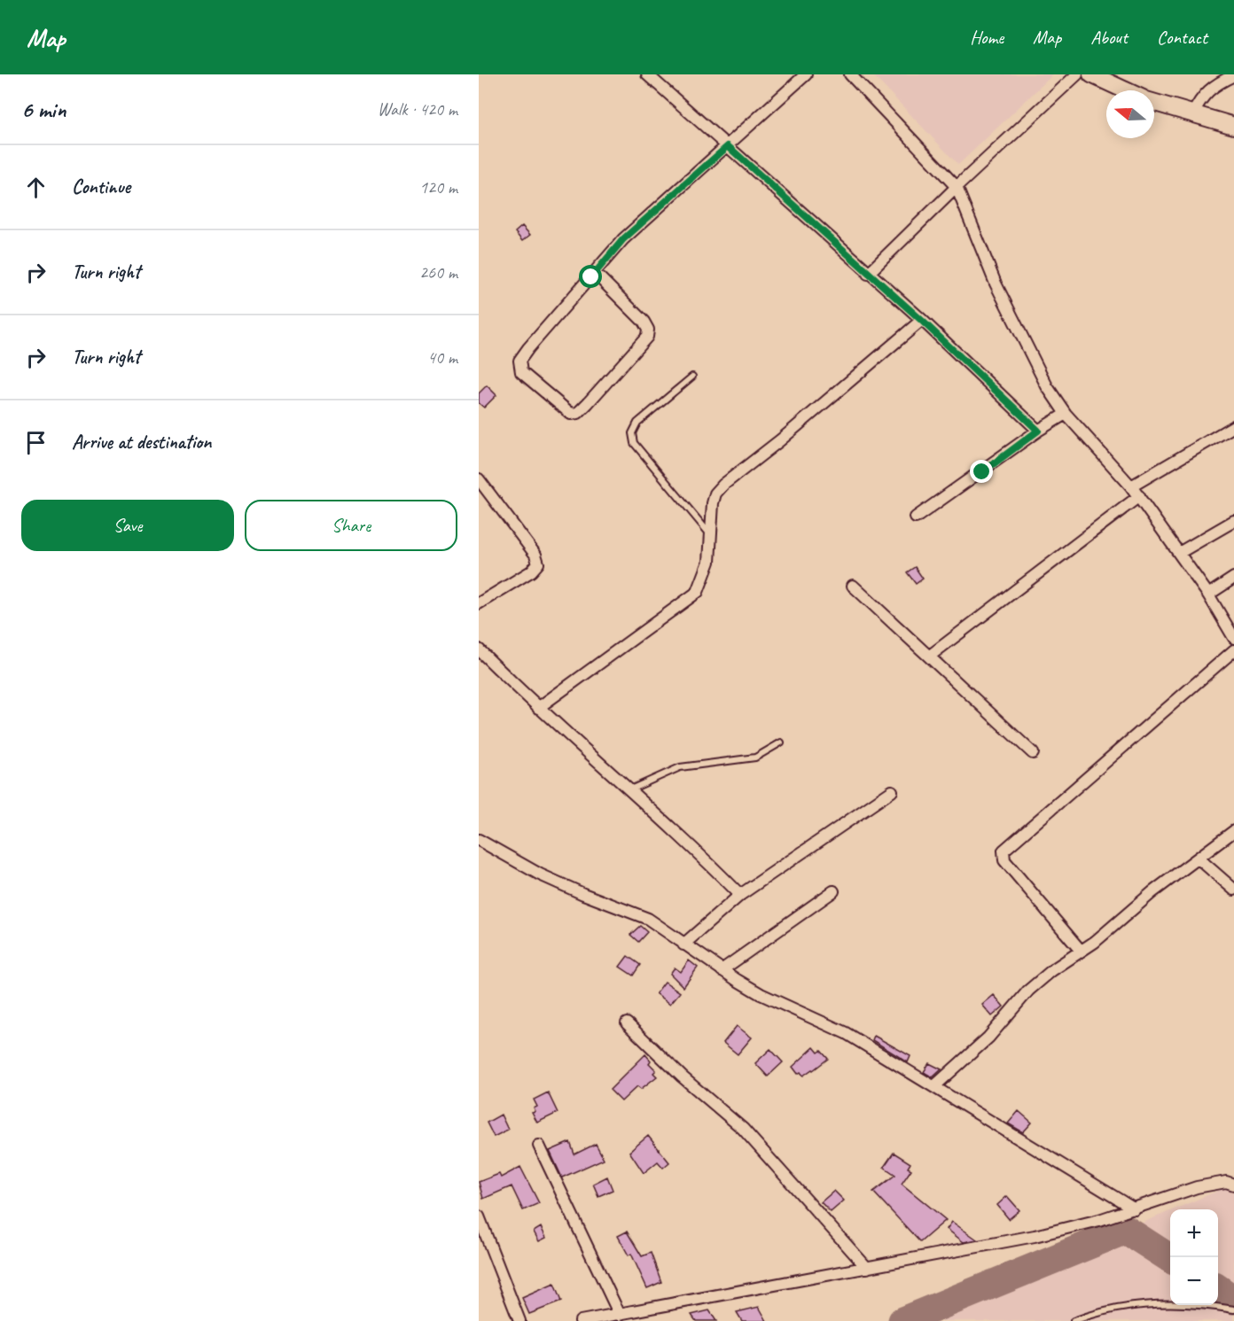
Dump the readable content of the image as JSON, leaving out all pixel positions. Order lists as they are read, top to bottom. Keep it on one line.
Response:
{"north":"left","page":{"header":"Map","nav":["Home","Map","About","Contact"],"heading":["6 min","Walk · 420 m"],"list":[["Continue","120 m"],["Turn right","260 m"],["Turn right","40 m"],"Arrive at destination"],"buttons":["Save","Share"],"map_buttons":["+","−"]}}
